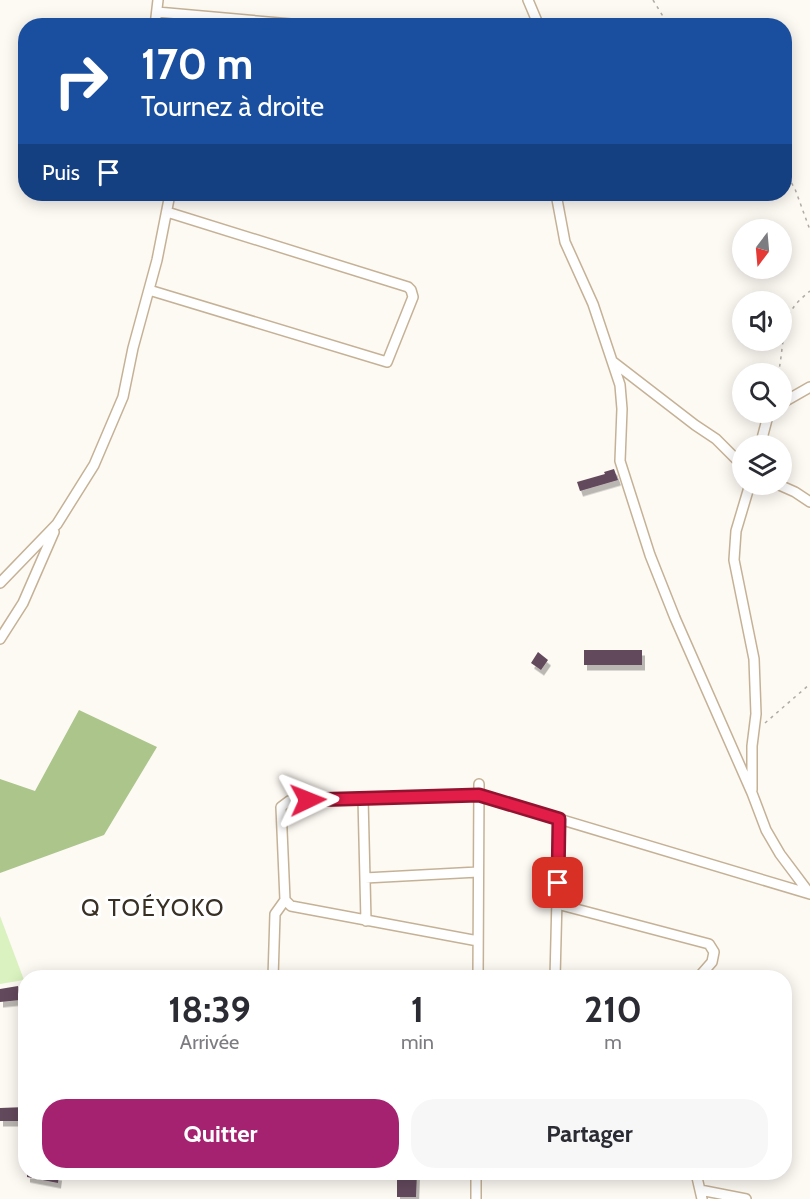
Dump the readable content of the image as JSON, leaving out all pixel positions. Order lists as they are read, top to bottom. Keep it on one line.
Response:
{"districts":["Q TOÉYOKO"],"north":"bottom","page":{"turn":["170 m","Tournez à droite"],"then":"Puis","eta":["18:39","Arrivée","1","min","210","m"],"buttons":["Quitter","Partager"]}}
